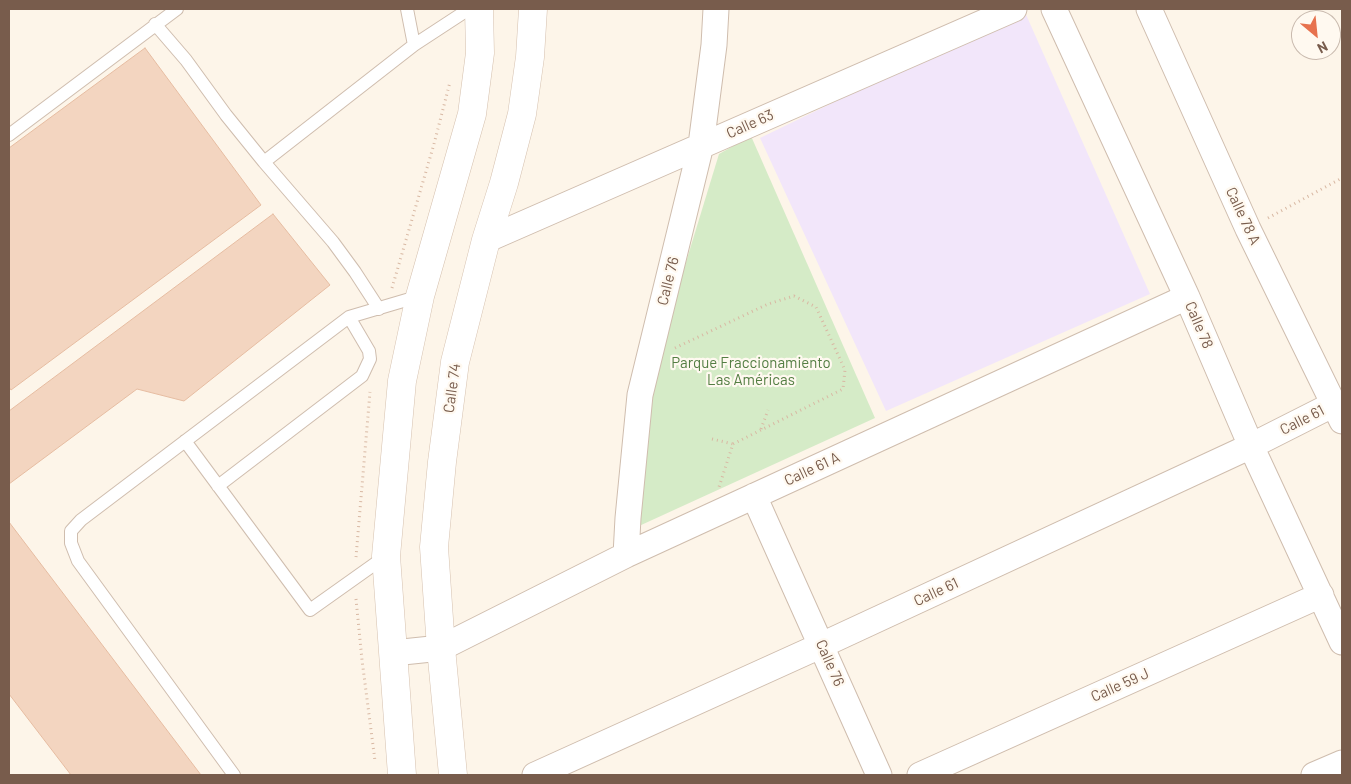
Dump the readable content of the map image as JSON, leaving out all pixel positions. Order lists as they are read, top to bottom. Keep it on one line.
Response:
{"streets":{"main road":["Calle 74"],"street":["Calle 63","Calle 78 A","Calle 76","Calle 78","Calle 61","Calle 61 A","Calle 59 J"]},"crossings":[["Calle 63","Calle 76"],["Calle 63","Calle 74"],["Calle 78 A","Calle 61"],["Calle 76","Calle 61"],["Calle 76","Calle 61 A"],["Calle 78","Calle 61"],["Calle 78","Calle 61 A"],["Calle 78","Calle 59 J"],["Calle 74","Calle 61 A"]],"parks":["Parque Fraccionamiento Las Américas"],"north":"bottom right"}
